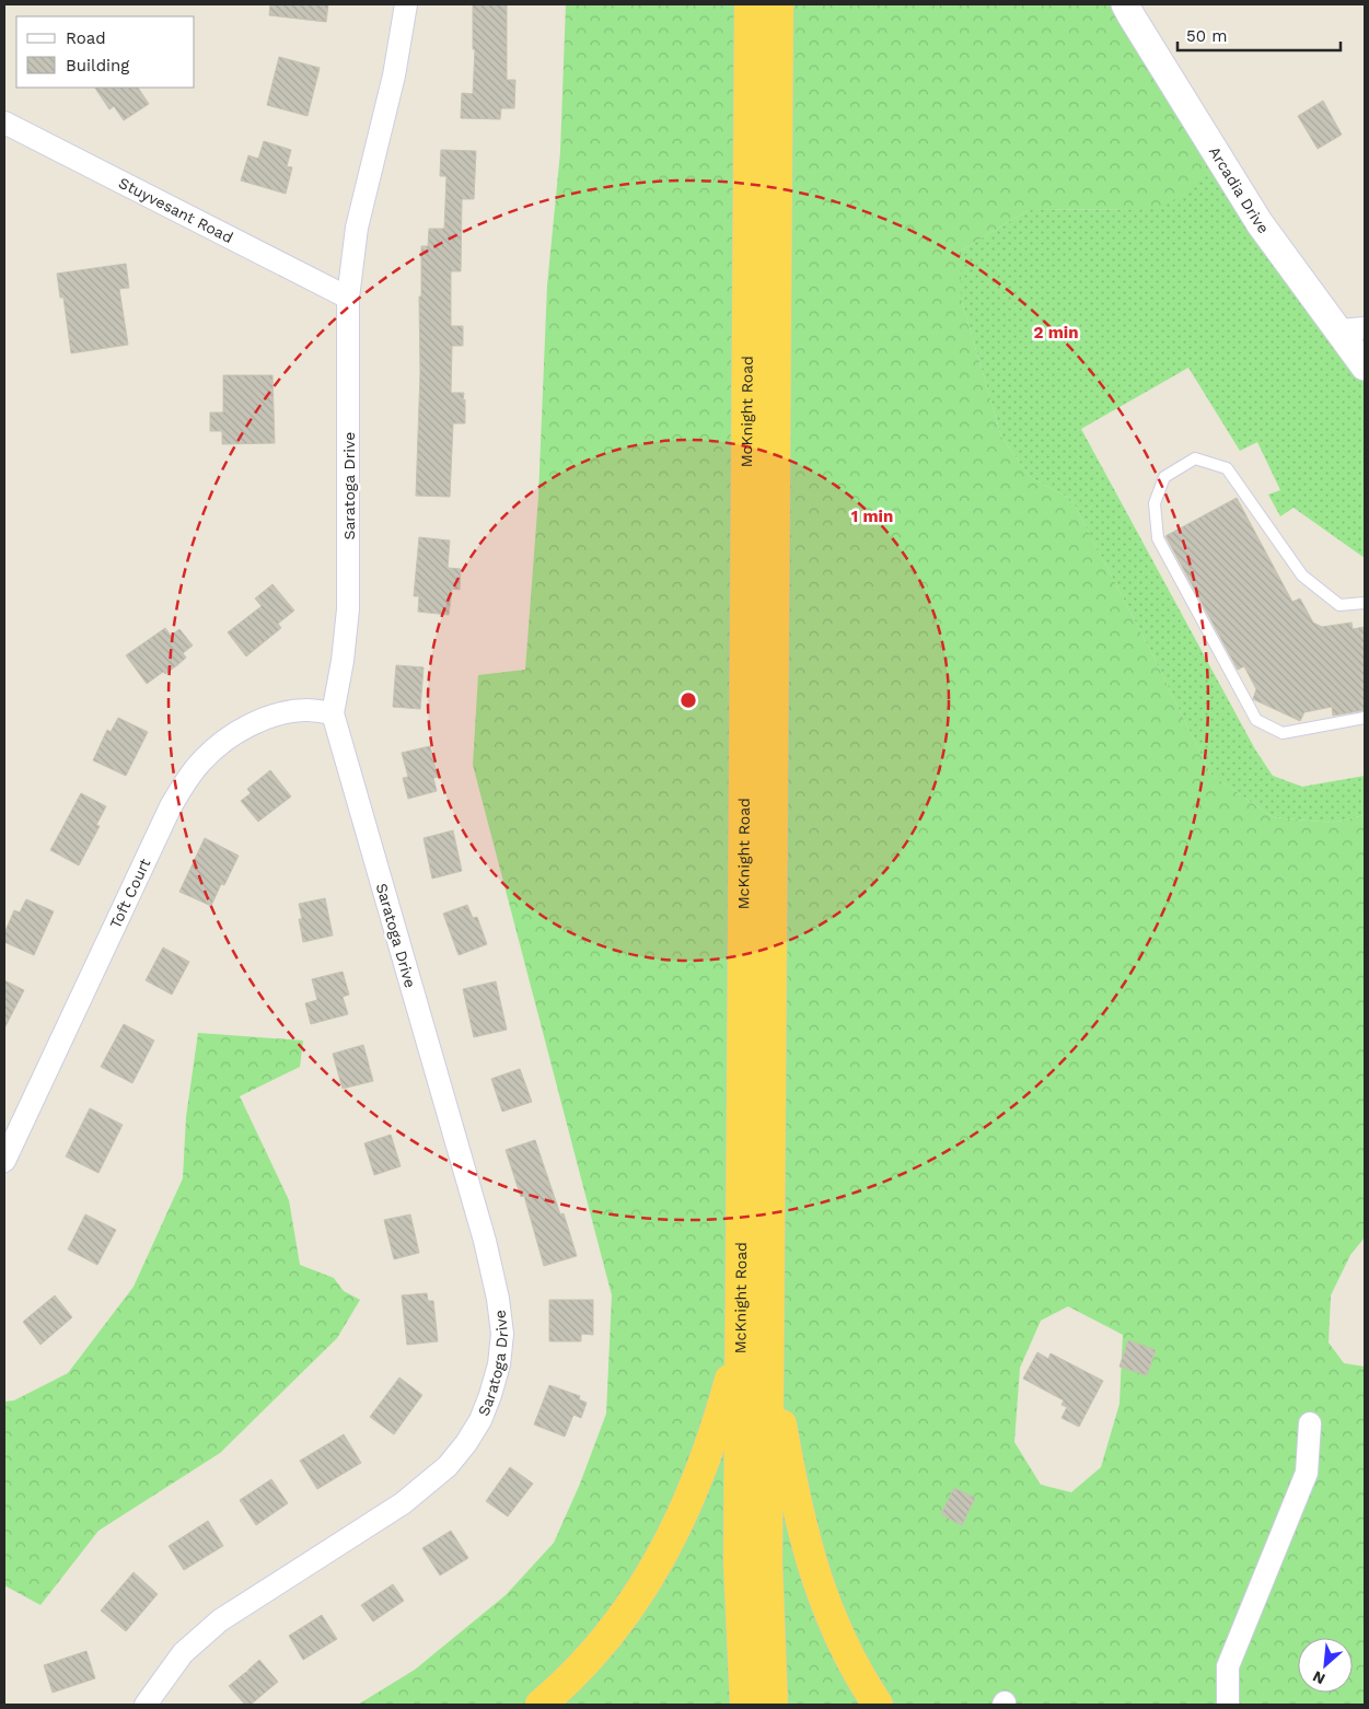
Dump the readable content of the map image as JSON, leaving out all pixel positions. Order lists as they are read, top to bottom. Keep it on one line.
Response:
{"streets":{"highway":["McKnight Road"],"street":["Arcadia Drive","Stuyvesant Road","Saratoga Drive","Toft Court"]},"crossings":[["Stuyvesant Road","Saratoga Drive"],["Saratoga Drive","Toft Court"]],"legend":["Road","Building"],"scale_bar":"50 m","north":"bottom left","rings":["2 min","1 min"]}
